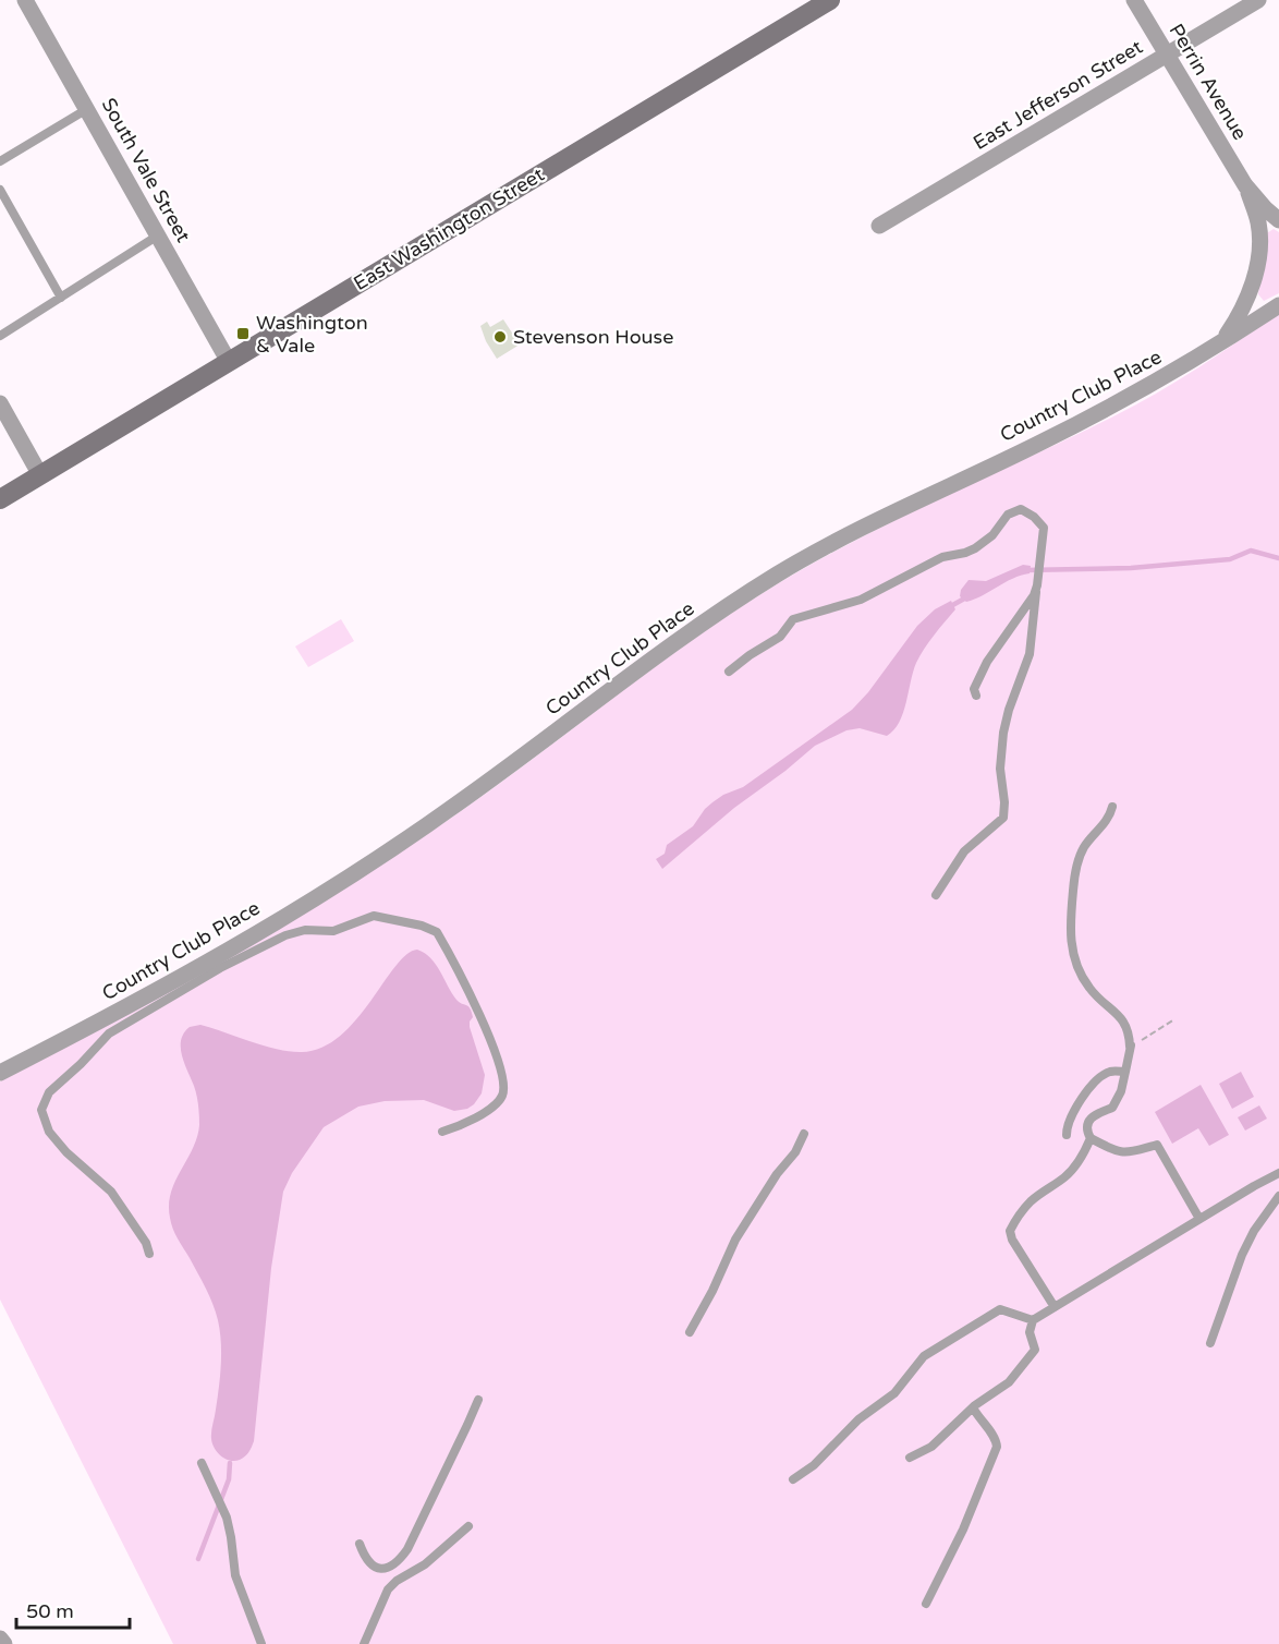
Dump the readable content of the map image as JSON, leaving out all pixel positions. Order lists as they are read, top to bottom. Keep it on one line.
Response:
{"streets":{"main road":["East Washington Street"],"street":["Perrin Avenue","East Jefferson Street","South Vale Street","Country Club Place"]},"crossings":[["Perrin Avenue","East Jefferson Street"],["Perrin Avenue","Country Club Place"],["South Vale Street","East Washington Street"]],"places":{"transit":["Washington & Vale"],"other":["Stevenson House"]},"scale_bar":"50 m"}
